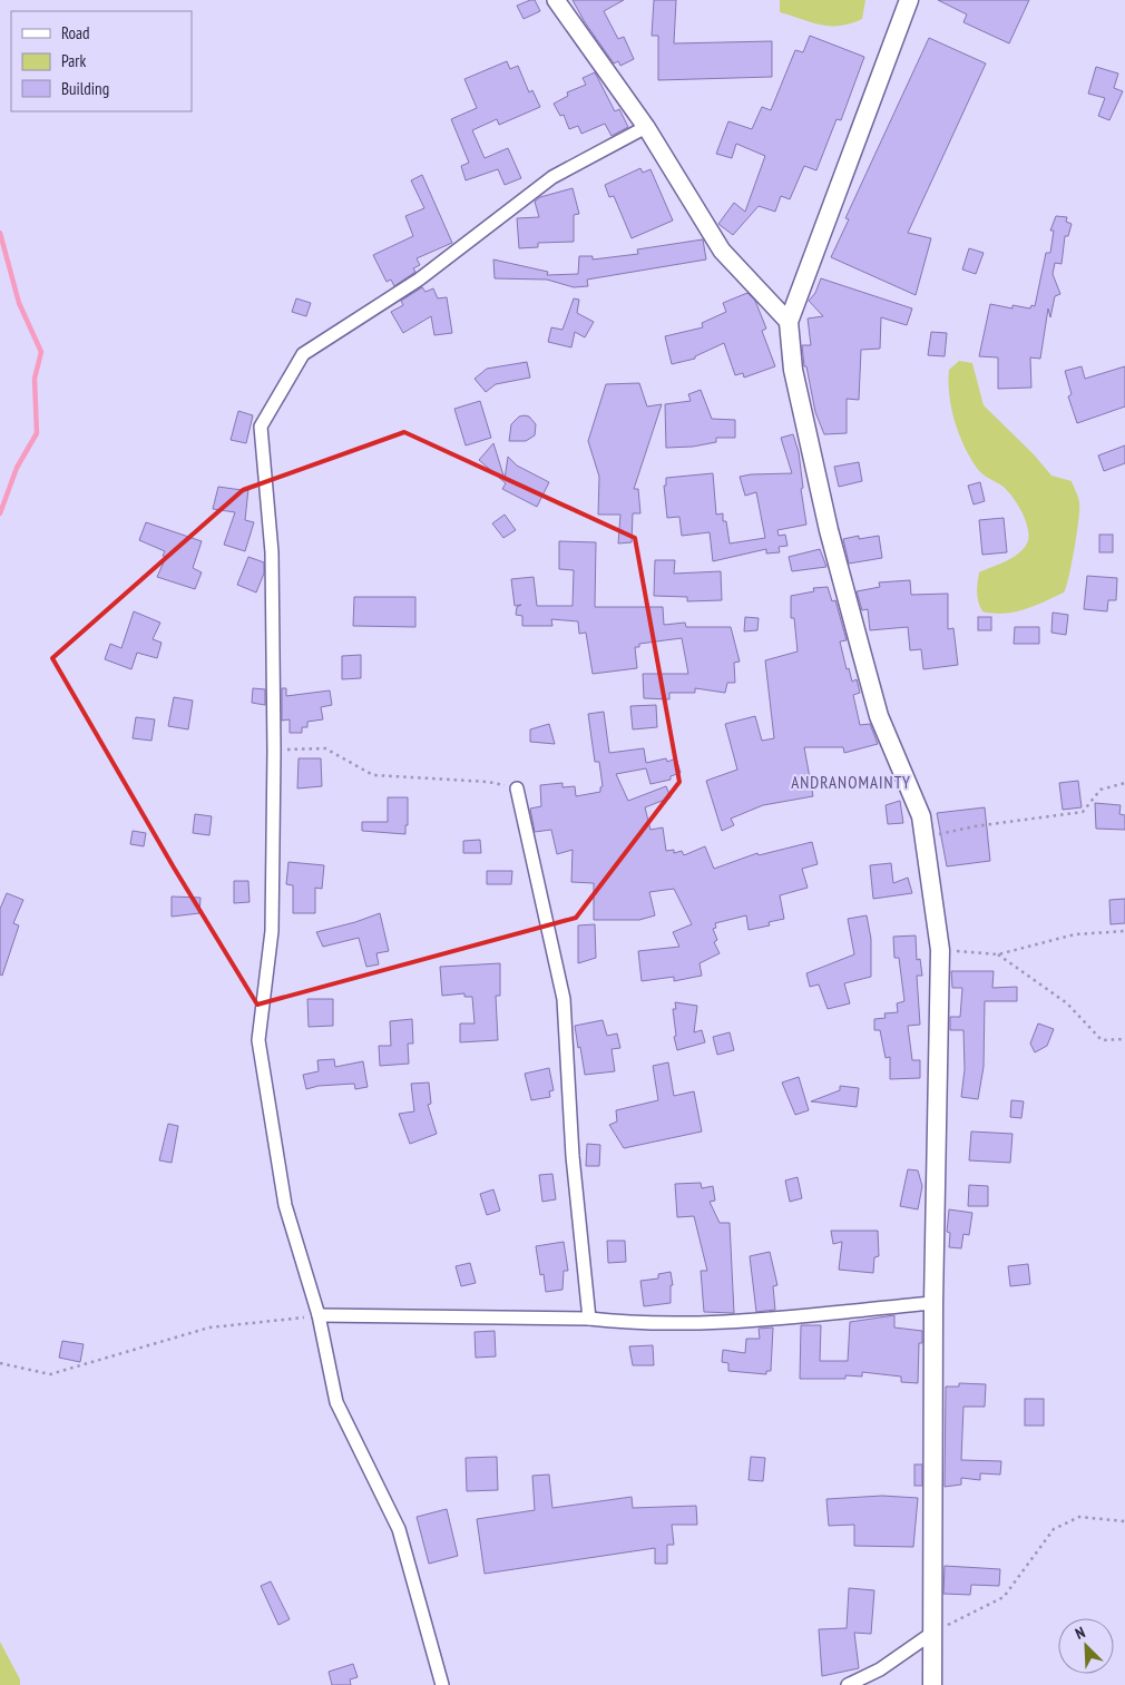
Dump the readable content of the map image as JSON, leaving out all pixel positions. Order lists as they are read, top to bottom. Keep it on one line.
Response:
{"districts":["ANDRANOMAINTY"],"legend":["Road","Park","Building"],"north":"top left"}
